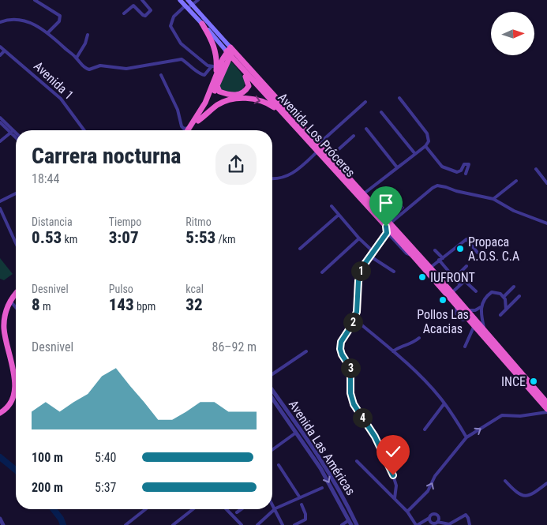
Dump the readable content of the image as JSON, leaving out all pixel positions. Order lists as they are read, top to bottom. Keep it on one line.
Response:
{"streets":{"highway":["Avenida Los Próceres"],"street":["Avenida 1","Avenida Las Américas"]},"places":["Propaca A.O.S. C.A","IUFRONT","Pollos Las Acacias","INCE"],"north":"right","page":{"heading":["Carrera nocturna","18:44"],"stats":[["Distancia","0.53 km"],["Tiempo","3:07"],["Ritmo","5:53 /km"],["Desnivel","8 m"],["Pulso","143 bpm"],["kcal","32"]],"pins":["1","2","3","4"],"chart":["Desnivel","86–92 m"],"list":[{"name":"100 m","note":"5:40"},{"name":"200 m","note":"5:37"}]}}
